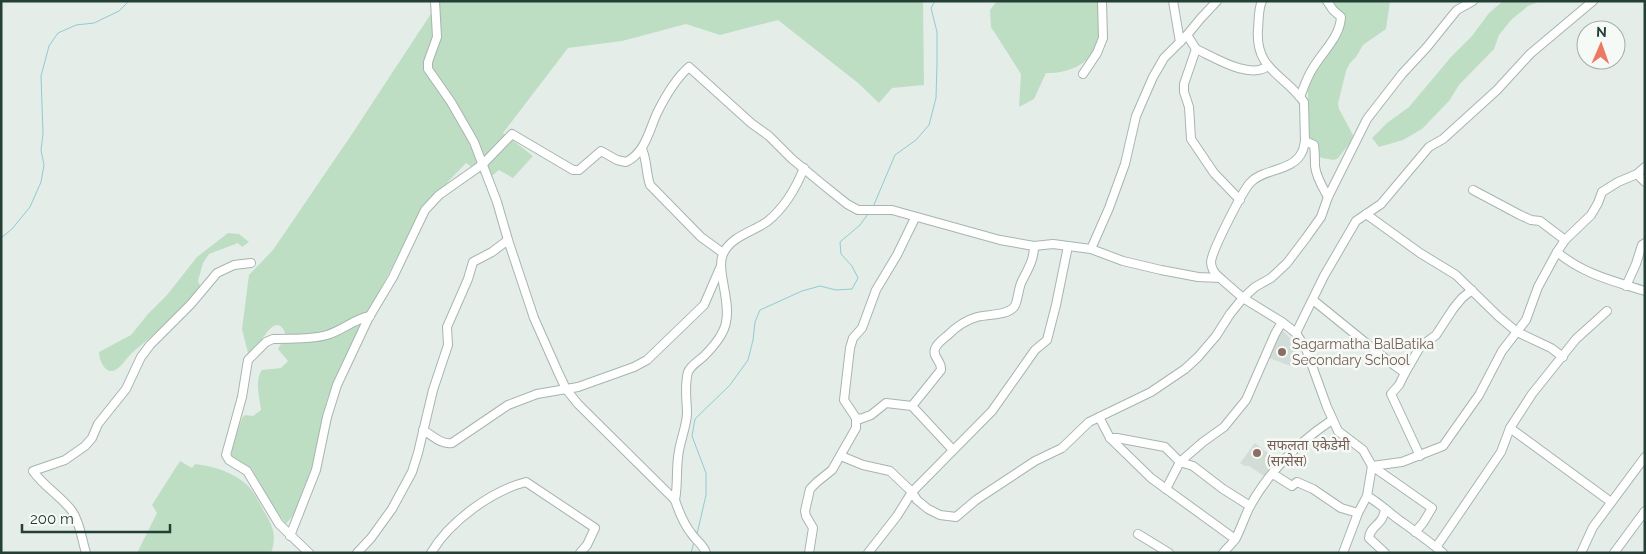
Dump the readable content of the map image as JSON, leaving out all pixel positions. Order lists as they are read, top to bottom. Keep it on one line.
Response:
{"places":["Sagarmatha BalBatika Secondary School","सफलता एकेडेमी (सग्सेस)"],"scale_bar":"200 m","north":"top"}
